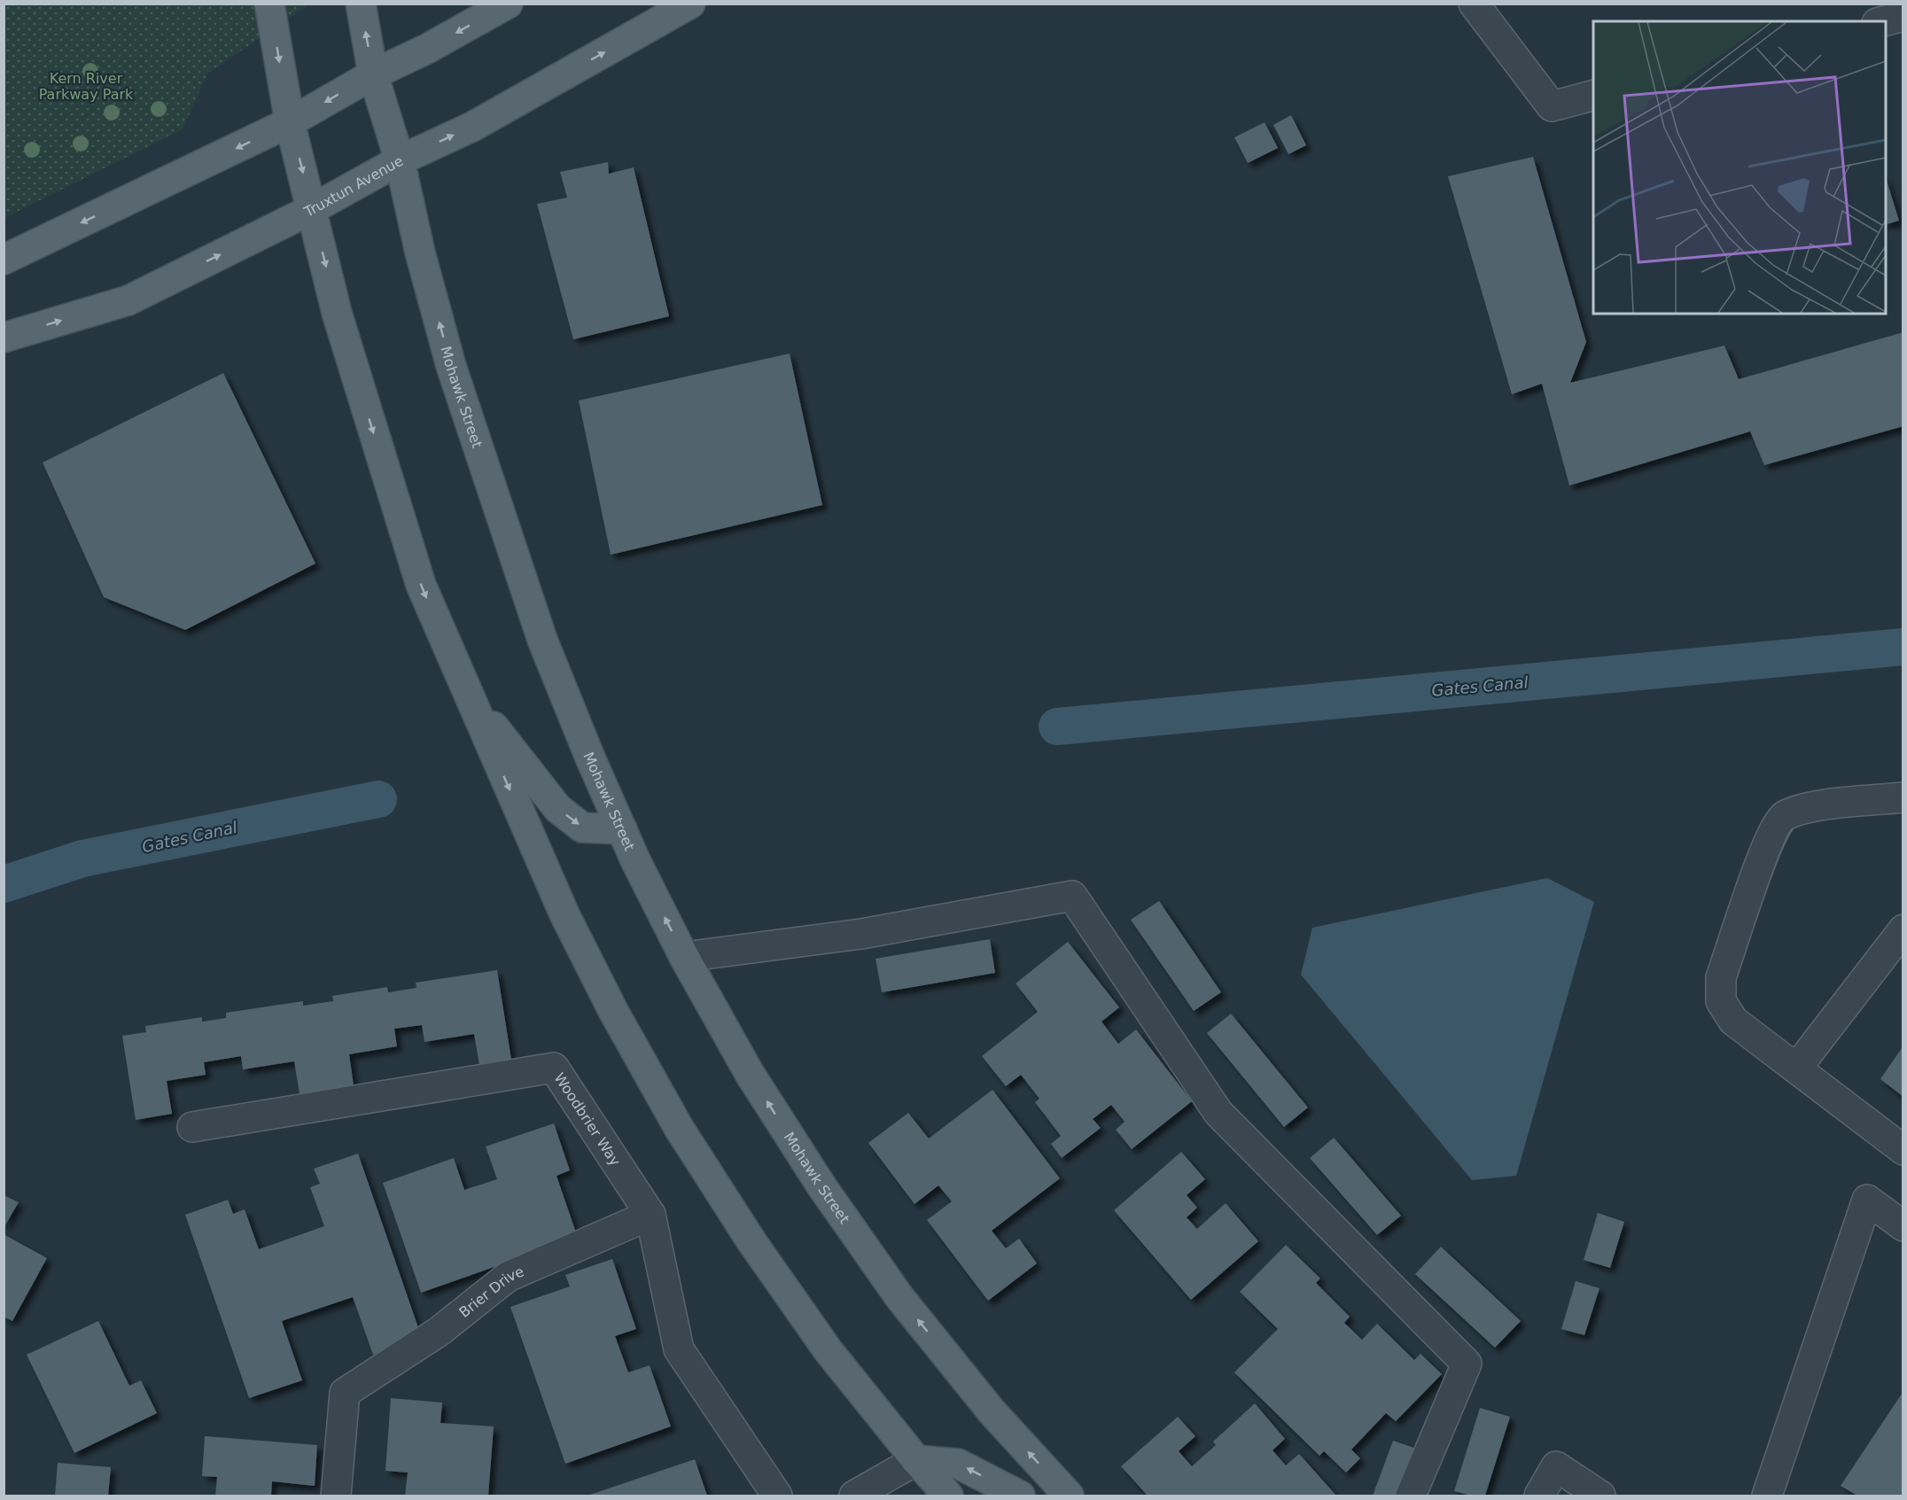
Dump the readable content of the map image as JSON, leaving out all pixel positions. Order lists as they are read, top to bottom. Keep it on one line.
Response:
{"streets":{"main road":["Truxtun Avenue","Mohawk Street"],"street":["Woodbrier Way","Brier Drive"]},"crossings":[["Truxtun Avenue","Mohawk Street"],["Woodbrier Way","Brier Drive"]],"water":["Gates Canal"],"parks":["Kern River Parkway Park"]}
